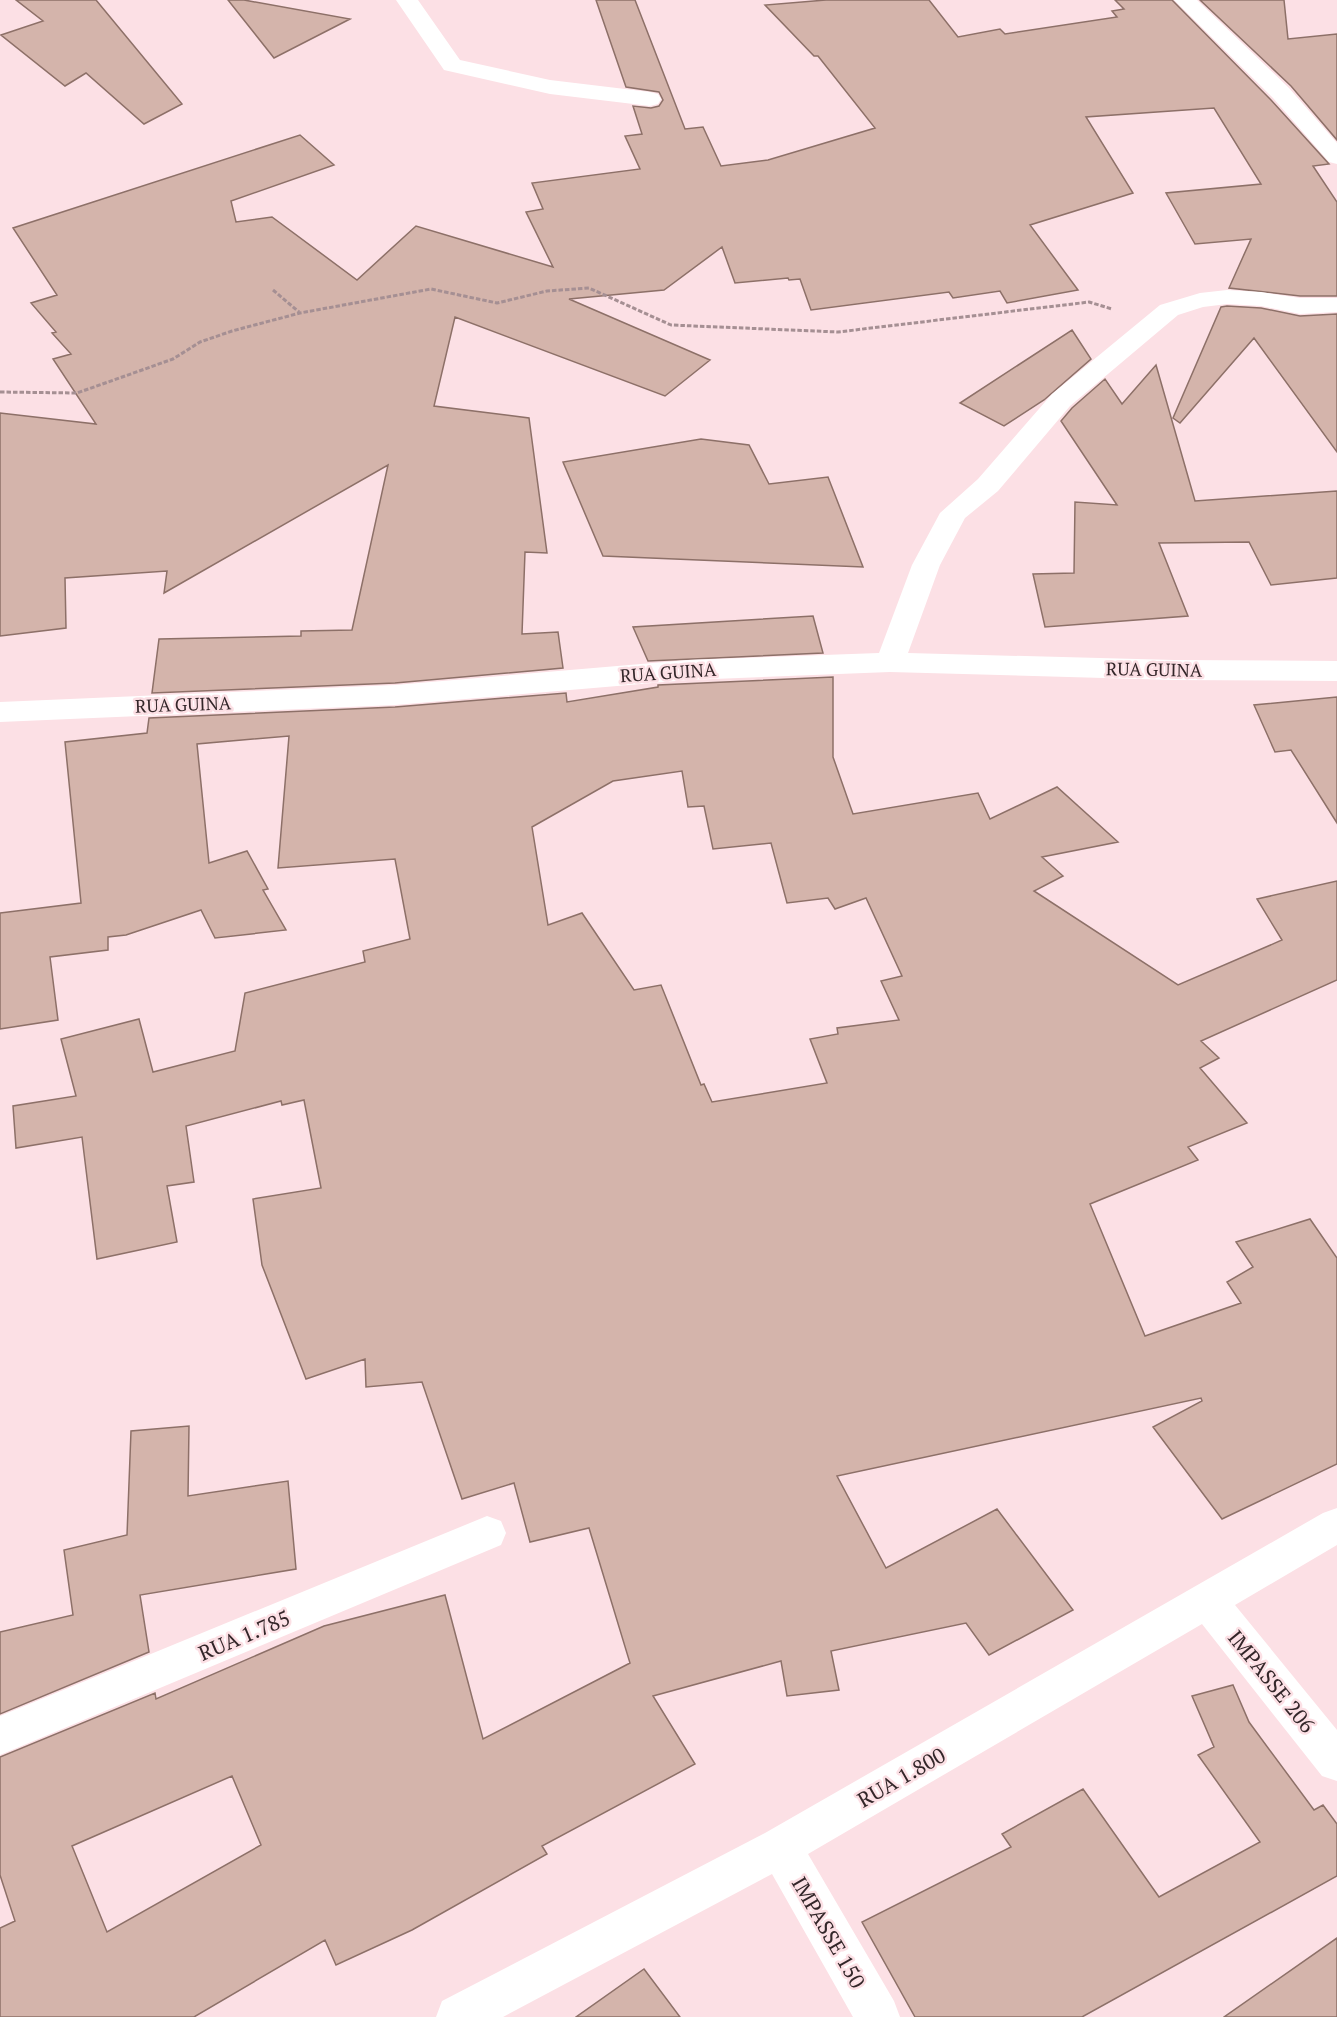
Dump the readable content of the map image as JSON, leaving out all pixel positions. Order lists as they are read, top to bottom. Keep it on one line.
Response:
{"streets":{"street":["RUA GUINA","RUA 1.785","IMPASSE 206","RUA 1.800","IMPASSE 150"]},"crossings":[["IMPASSE 206","RUA 1.800"],["RUA 1.800","IMPASSE 150"]]}
